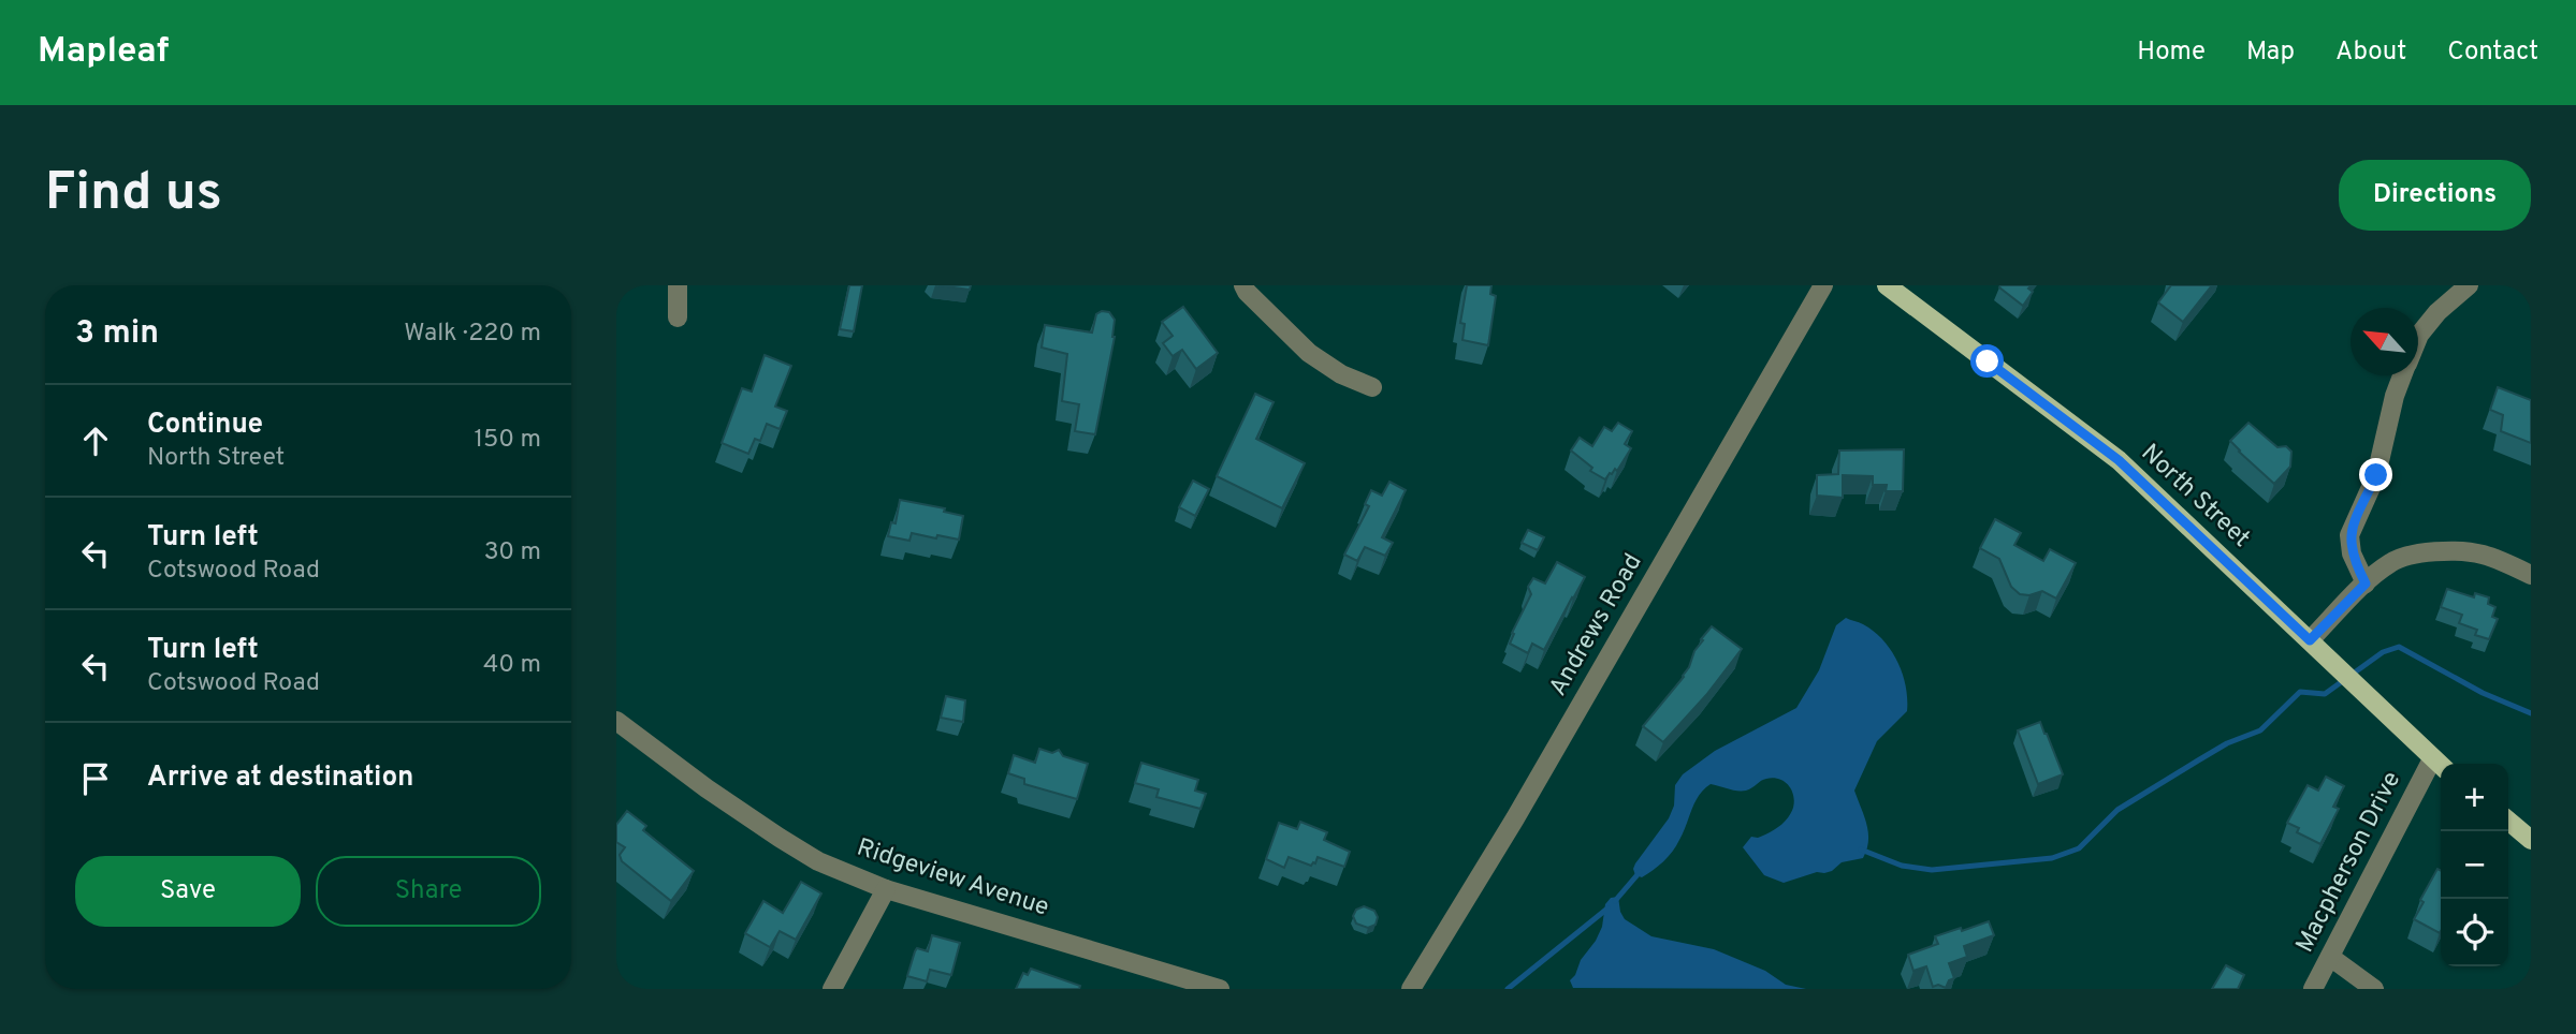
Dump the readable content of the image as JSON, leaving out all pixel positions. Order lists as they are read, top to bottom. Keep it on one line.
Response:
{"streets":{"main road":["North Street"],"street":["Andrews Road","Macpherson Drive","Ridgeview Avenue"]},"crossings":[["North Street","Macpherson Drive"]],"north":"top left","page":{"header":"Mapleaf","nav":["Home","Map","About","Contact"],"buttons":["Directions",["Save","Share"]],"title":"Find us","heading":["3 min","Walk · 220 m"],"list":[["Continue","North Street","150 m"],["Turn left","Cotswood Road","30 m"],["Turn left","Cotswood Road","40 m"],"Arrive at destination"],"map_buttons":["+","−"]}}
